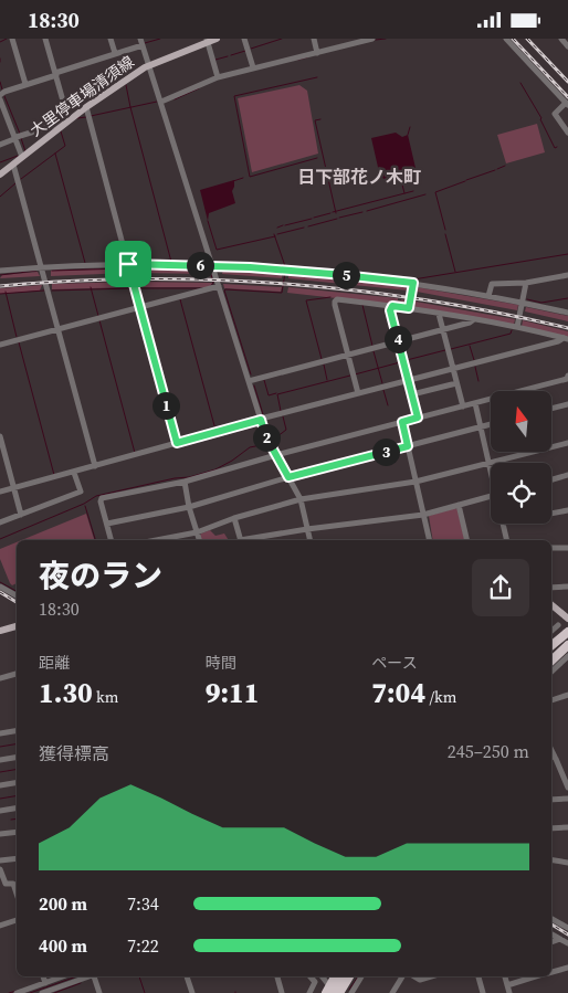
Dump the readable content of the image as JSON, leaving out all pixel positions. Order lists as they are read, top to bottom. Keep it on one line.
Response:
{"streets":{"main road":["大里停車場清須線"]},"districts":["日下部花ノ木町"],"north":"top","page":{"status":"18:30","pins":["6","5","4","1","2","3"],"heading":["夜のラン","18:30"],"stats":[["距離","1.30 km"],["時間","9:11"],["ペース","7:04 /km"]],"chart":["獲得標高","245–250 m"],"list":[{"name":"200 m","note":"7:34"},{"name":"400 m","note":"7:22"}]}}
